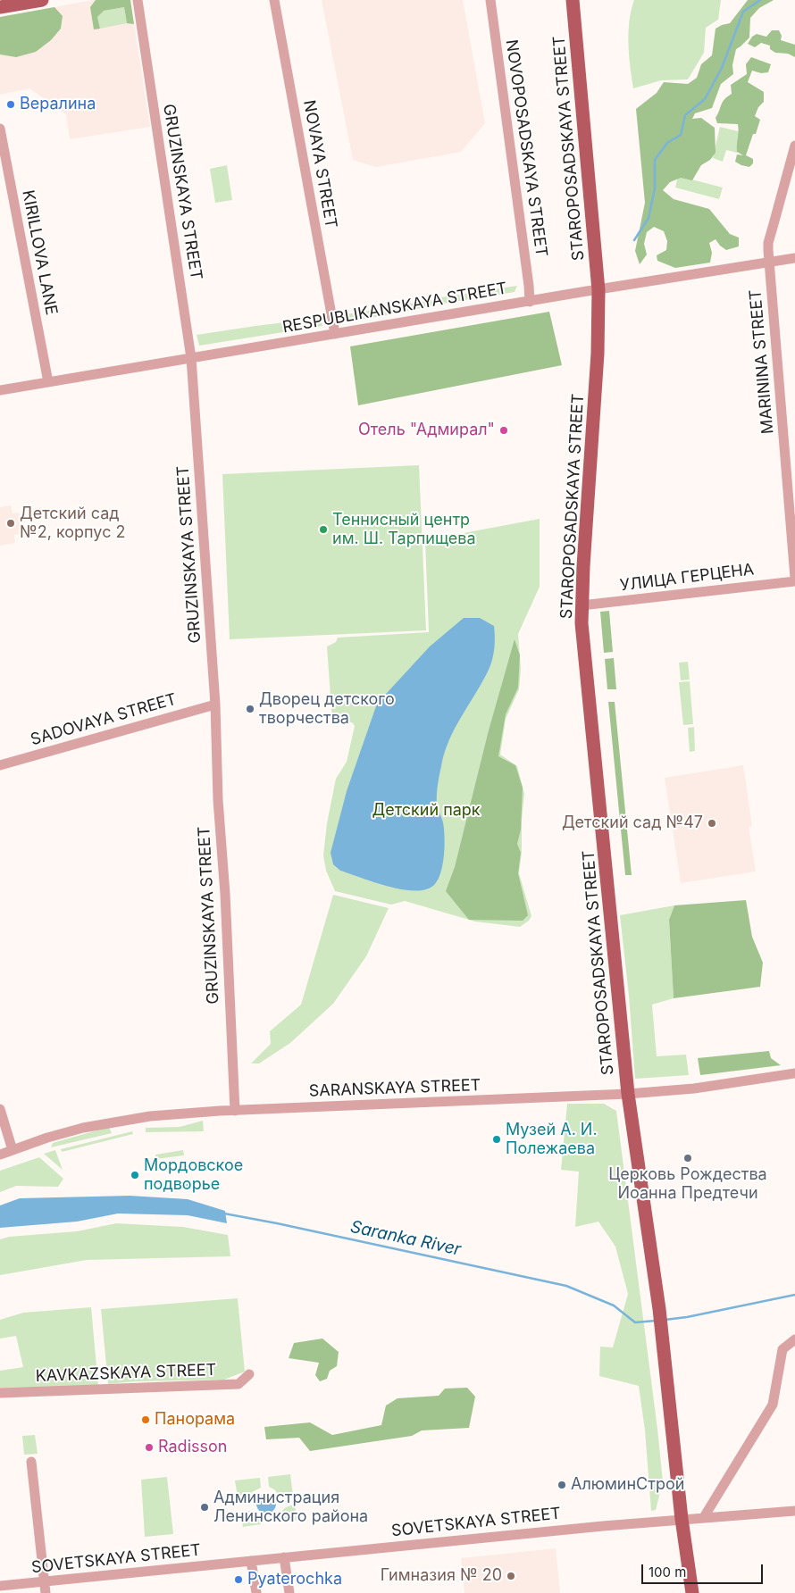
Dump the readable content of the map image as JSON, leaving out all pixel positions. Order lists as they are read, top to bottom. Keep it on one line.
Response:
{"streets":{"main road":["STAROPOSADSKAYA STREET"],"street":["NOVOPOSADSKAYA STREET","NOVAYA STREET","GRUZINSKAYA STREET","KIRILLOVA LANE","RESPUBLIKANSKAYA STREET","MARININA STREET","УЛИЦА ГЕРЦЕНА","SADOVAYA STREET","SARANSKAYA STREET","KAVKAZSKAYA STREET","SOVETSKAYA STREET"]},"crossings":[["NOVOPOSADSKAYA STREET","RESPUBLIKANSKAYA STREET"],["STAROPOSADSKAYA STREET","RESPUBLIKANSKAYA STREET"],["STAROPOSADSKAYA STREET","УЛИЦА ГЕРЦЕНА"],["STAROPOSADSKAYA STREET","SARANSKAYA STREET"],["STAROPOSADSKAYA STREET","SOVETSKAYA STREET"],["NOVAYA STREET","RESPUBLIKANSKAYA STREET"],["GRUZINSKAYA STREET","RESPUBLIKANSKAYA STREET"],["GRUZINSKAYA STREET","SADOVAYA STREET"],["GRUZINSKAYA STREET","SARANSKAYA STREET"],["KIRILLOVA LANE","RESPUBLIKANSKAYA STREET"],["RESPUBLIKANSKAYA STREET","MARININA STREET"],["MARININA STREET","УЛИЦА ГЕРЦЕНА"]],"water":["Saranka River"],"parks":["Детский парк"],"places":["Вералина","Отель \"Адмирал\"","Детский сад №2, корпус 2","Теннисный центр им. Ш. Тарпищева","Дворец детского творчества","Детский сад №47","Музей А. И. Полежаева","Церковь Рождества Иоанна Предтечи","Мордовское подворье","Панорама","Radisson","АлюминСтрой","Администрация Ленинского района","Гимназия № 20","Pyaterochka"],"scale_bar":"100 m"}
